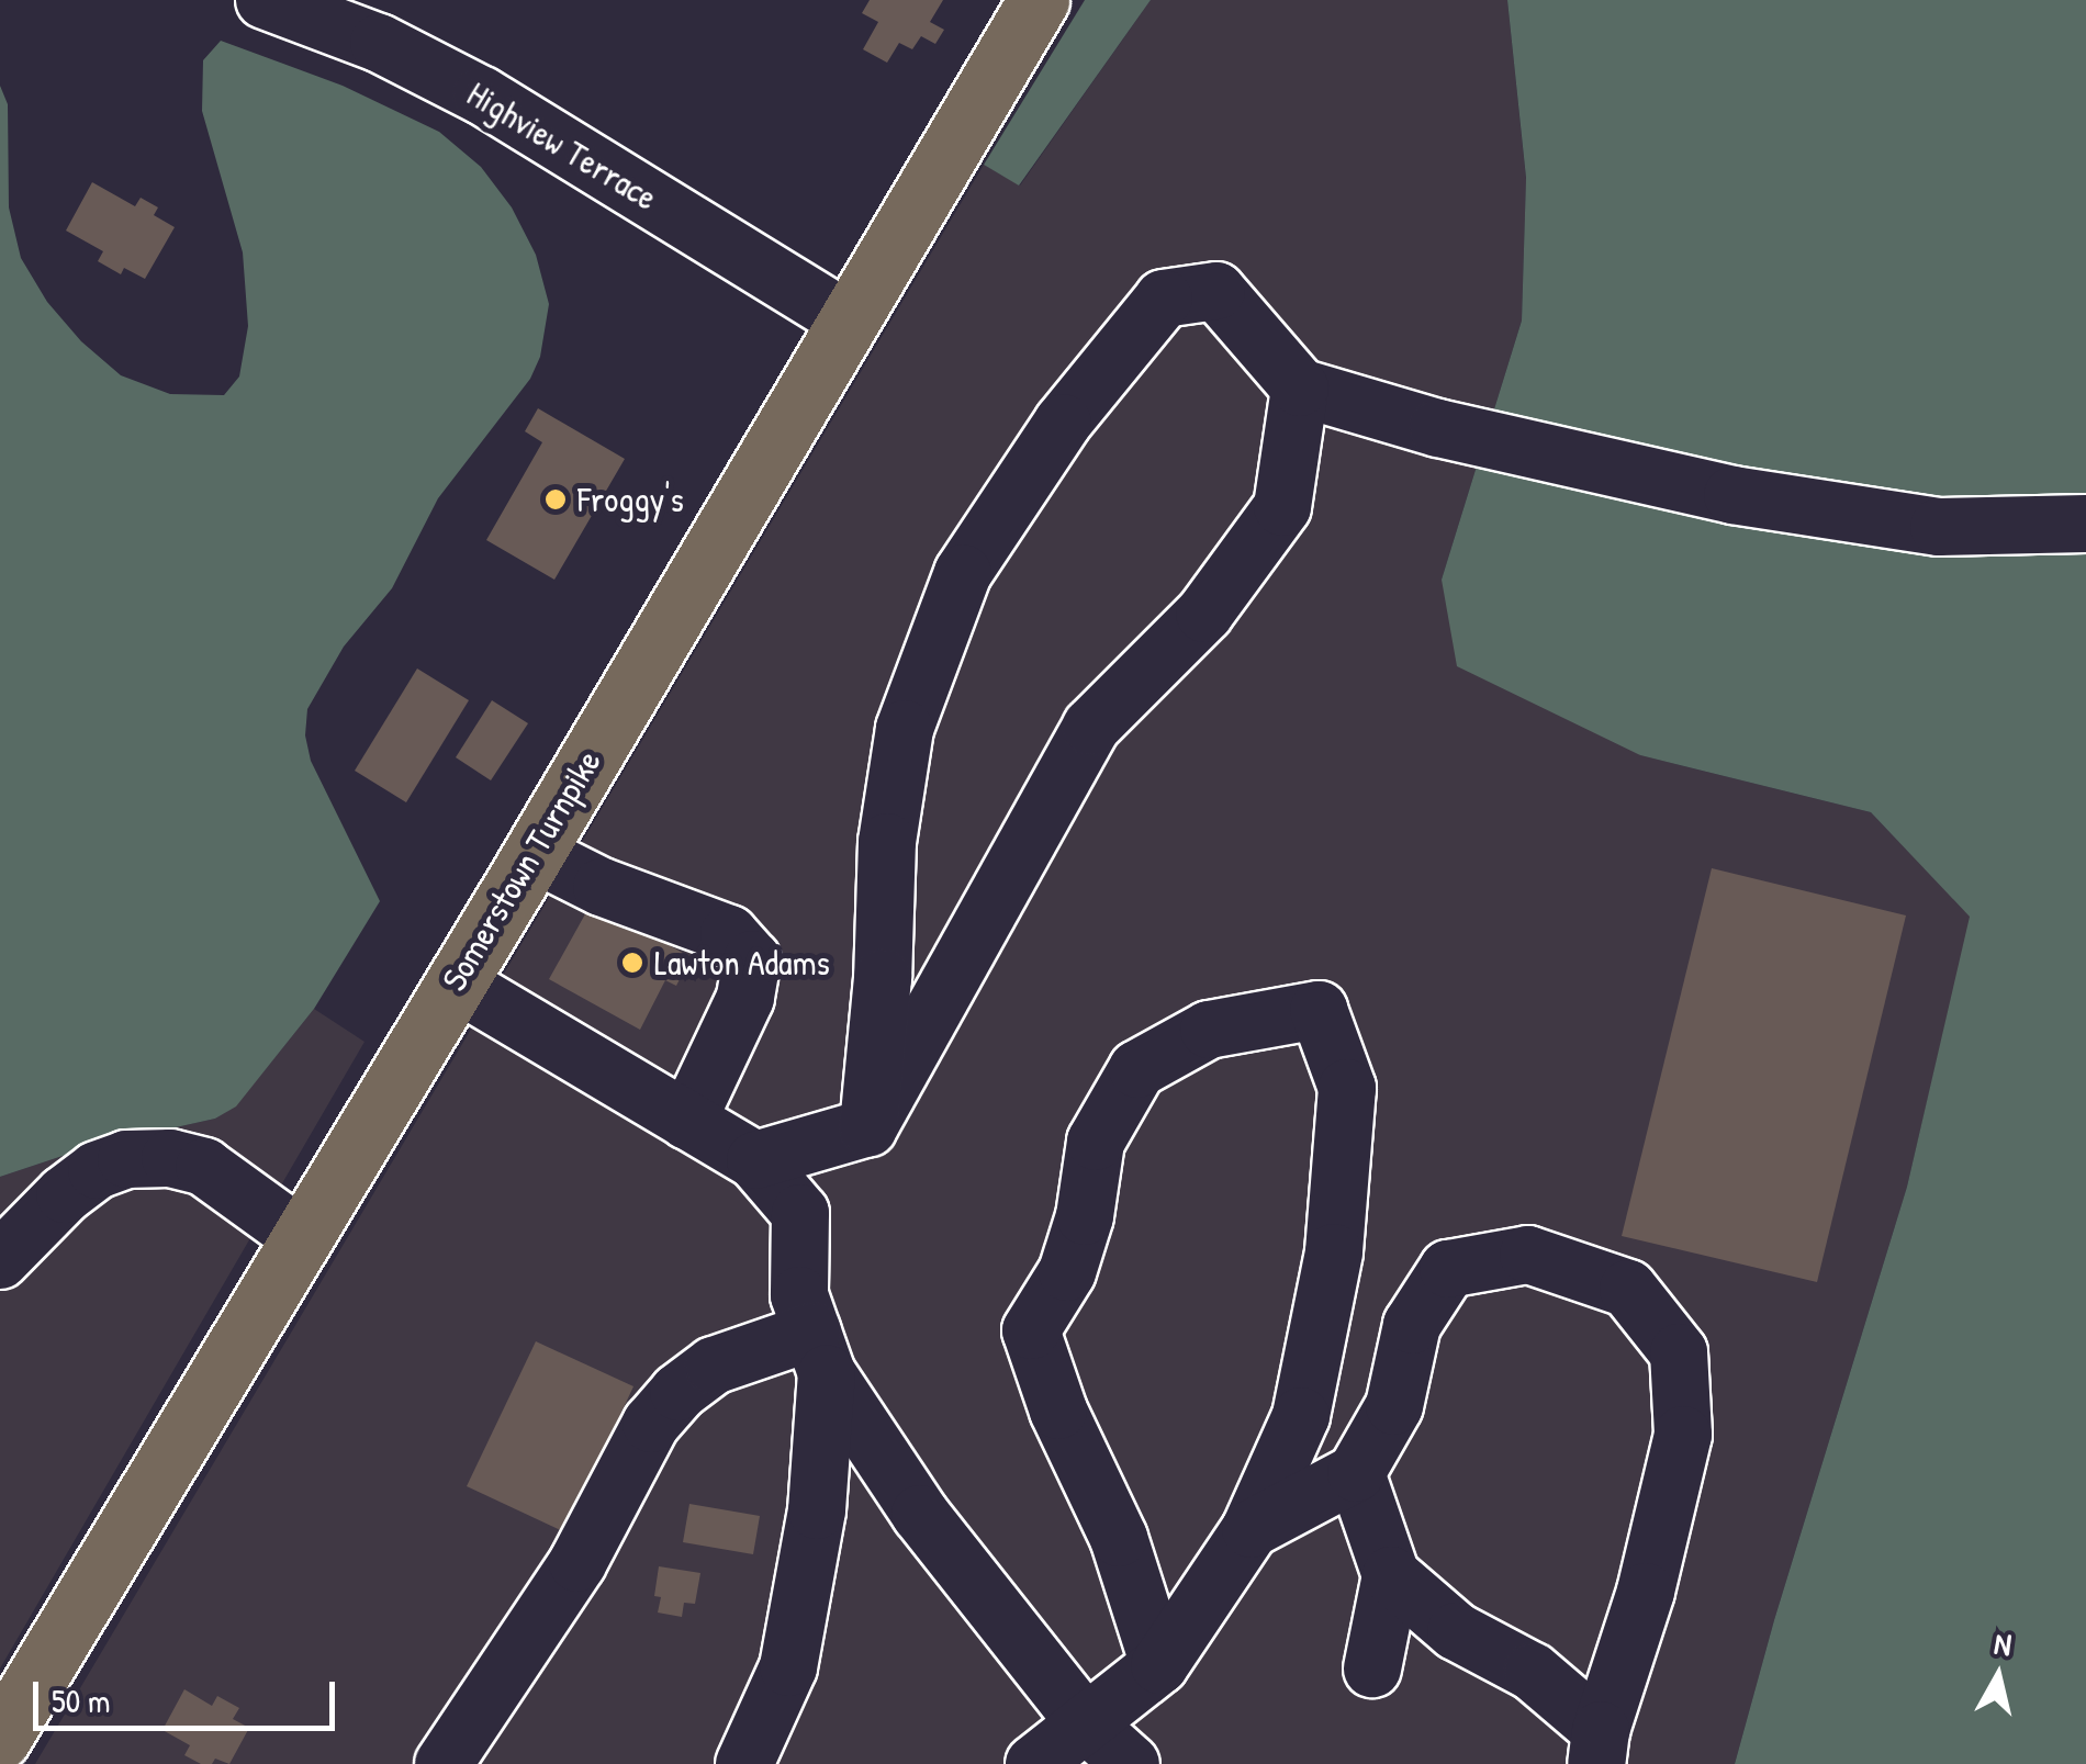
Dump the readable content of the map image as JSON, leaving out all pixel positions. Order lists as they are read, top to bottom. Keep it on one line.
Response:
{"streets":{"main road":["Somerstown Turnpike"],"street":["Highview Terrace"]},"crossings":[["Highview Terrace","Somerstown Turnpike"]],"places":["Froggy's","Lawton Adams"],"scale_bar":"50 m","north":"top"}
